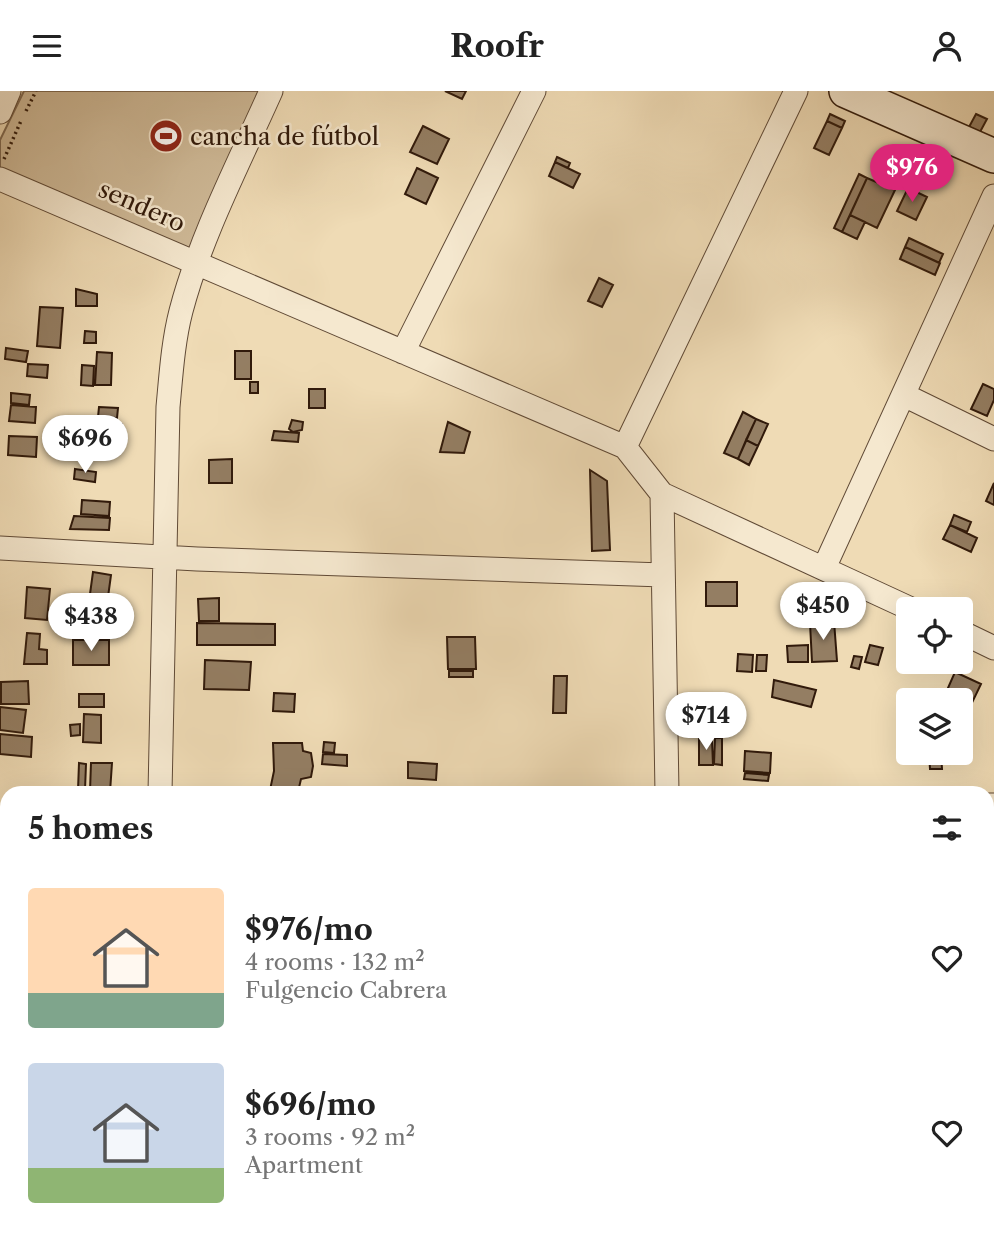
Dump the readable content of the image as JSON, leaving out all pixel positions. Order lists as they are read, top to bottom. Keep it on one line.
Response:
{"places":{"sports":["cancha de fútbol"]},"page":{"header":"Roofr","price":["$976","$696","$450","$438","$714"],"heading":"5 homes","list":[{"name":"$976/mo","note":"4 rooms · 132 m² · Fulgencio Cabrera"},{"name":"$696/mo","note":"3 rooms · 92 m² · Apartment"}]}}
